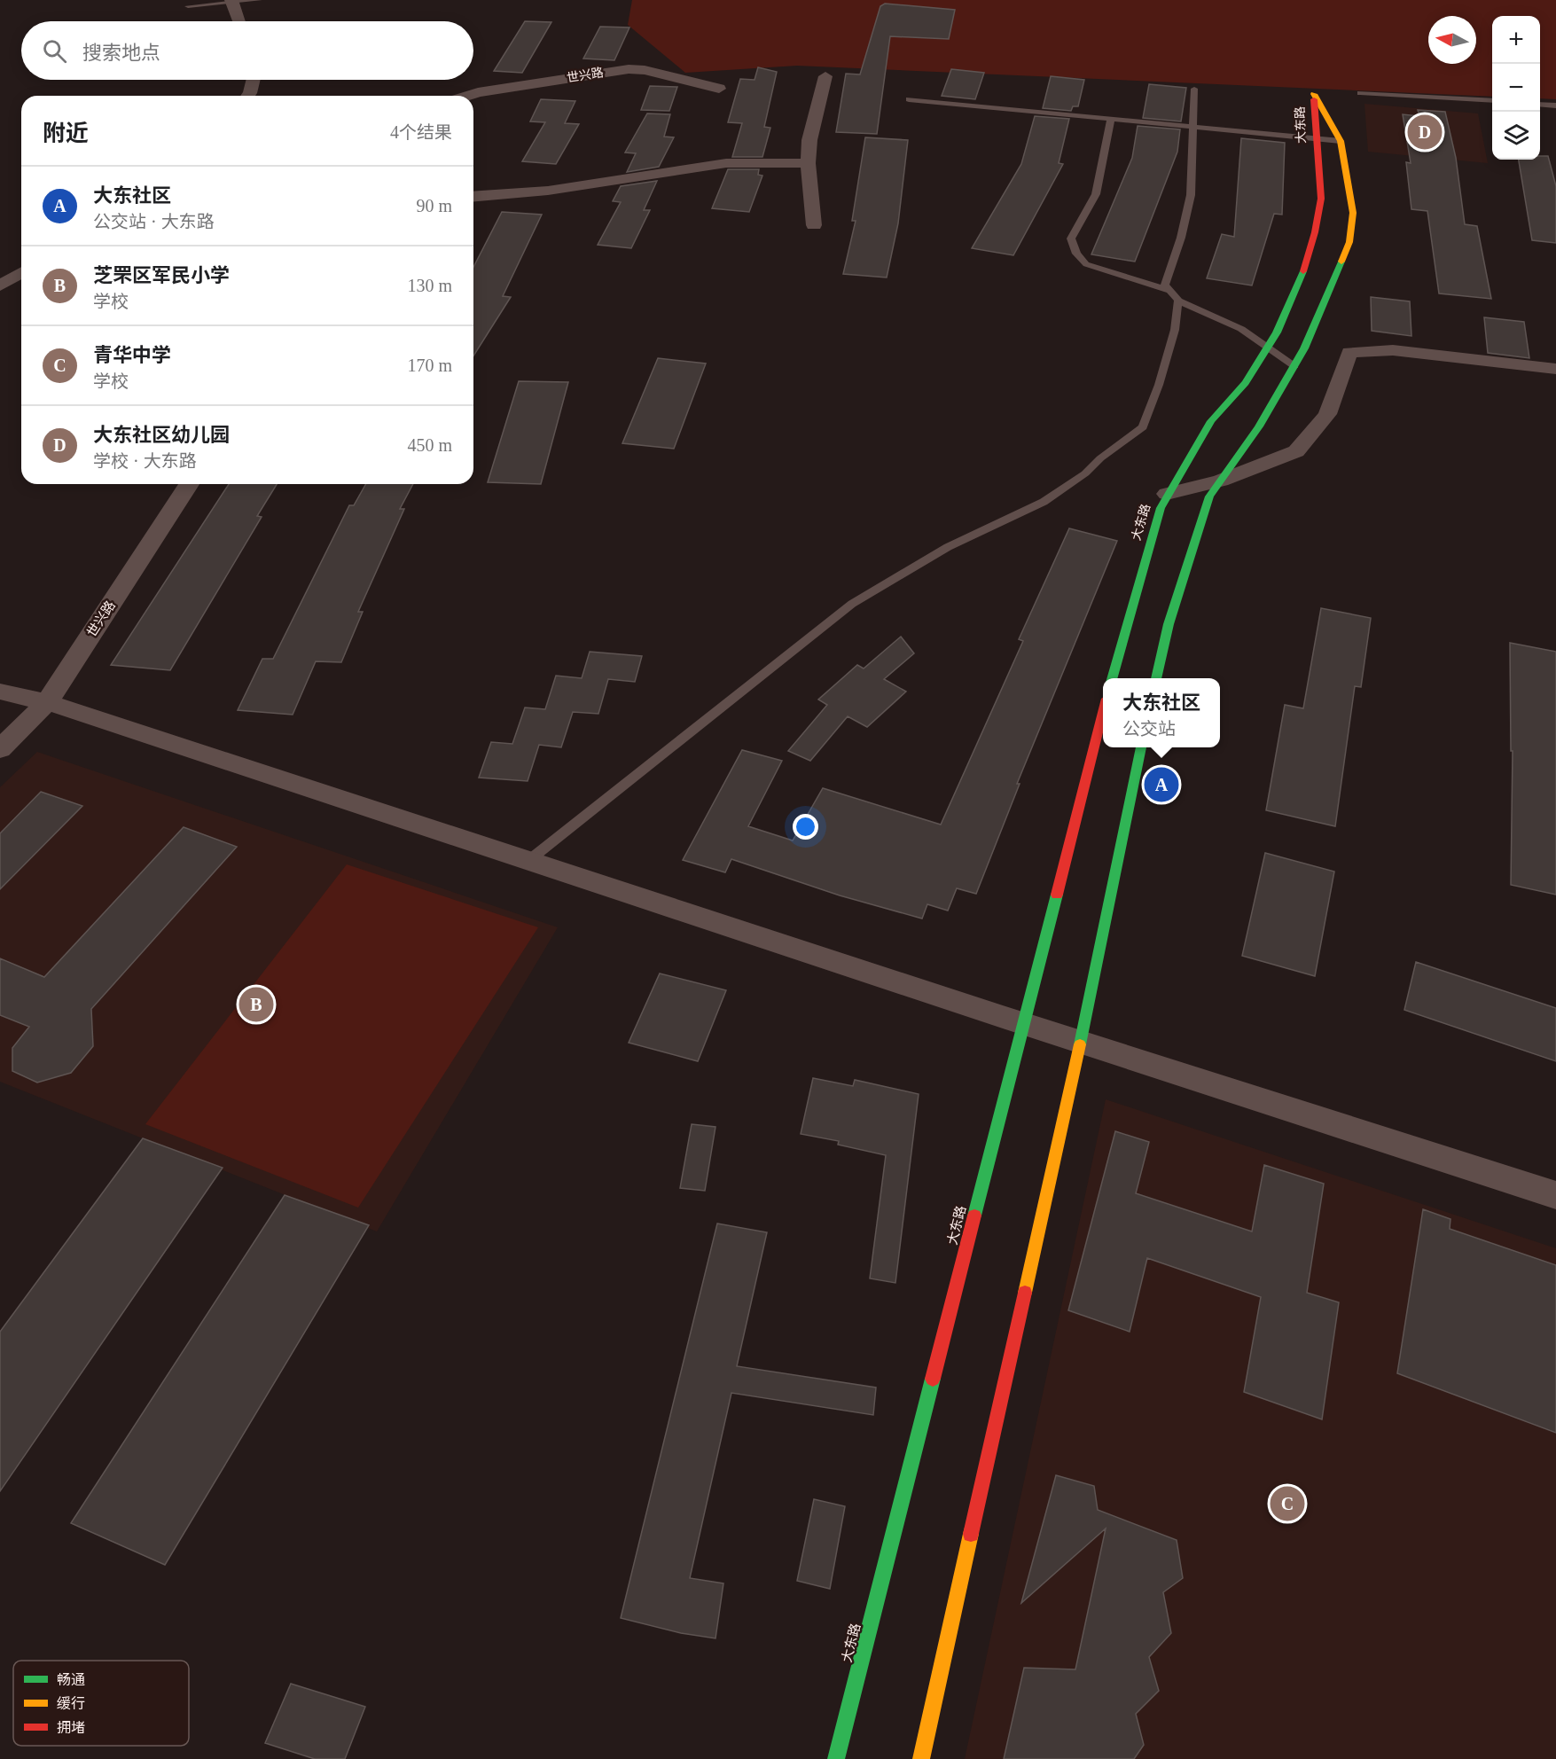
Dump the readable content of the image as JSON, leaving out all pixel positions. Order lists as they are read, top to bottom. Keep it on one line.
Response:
{"streets":{"street":["世兴路","大东路"]},"legend":["畅通","缓行","拥堵"],"north":"left","page":{"map_buttons":["+","−"],"search":"搜索地点","heading":["附近","4个结果"],"pins":["D","A","B","C"],"list":[{"mark":"A","name":"大东社区","note":"公交站 · 大东路","value":"90 m"},{"mark":"B","name":"芝罘区军民小学","note":"学校","value":"130 m"},{"mark":"C","name":"青华中学","note":"学校","value":"170 m"},{"mark":"D","name":"大东社区幼儿园","note":"学校 · 大东路","value":"450 m"}],"popup":["大东社区","公交站"]}}
